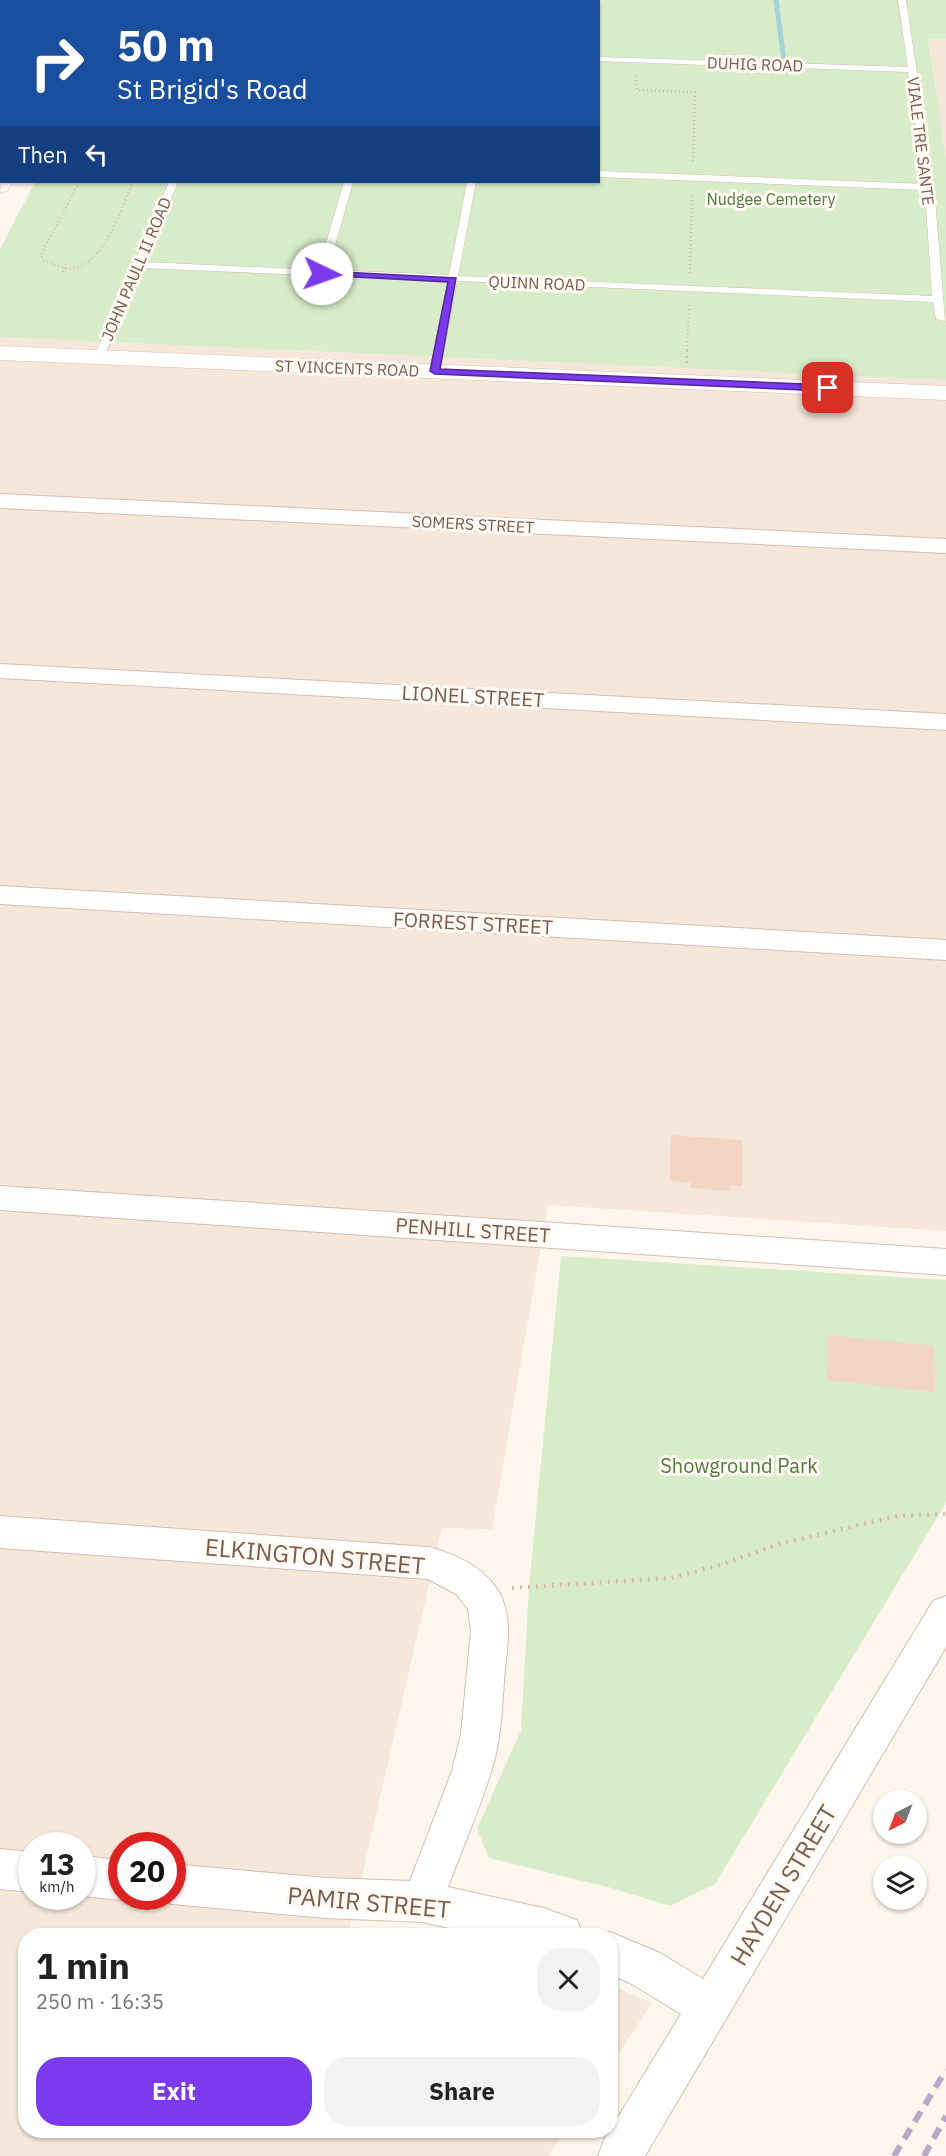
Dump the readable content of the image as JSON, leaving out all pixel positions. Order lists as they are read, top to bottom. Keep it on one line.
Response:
{"streets":{"main road":["ST VINCENTS ROAD"],"street":["SOMERS STREET","LIONEL STREET","FORREST STREET","PENHILL STREET","ELKINGTON STREET","HAYDEN STREET","PAMIR STREET"],"lane":["DUHIG ROAD","VIALE TRE SANTE","JOHN PAULL II ROAD","QUINN ROAD"]},"crossings":[["DUHIG ROAD","VIALE TRE SANTE"],["VIALE TRE SANTE","QUINN ROAD"],["JOHN PAULL II ROAD","QUINN ROAD"],["JOHN PAULL II ROAD","ST VINCENTS ROAD"],["ELKINGTON STREET","PAMIR STREET"]],"parks":["Nudgee Cemetery","Showground Park"],"north":"bottom left","page":{"turn":["50 m","St Brigid's Road"],"then":"Then","speed":"13 km/h","limit":"20","heading":["1 min","250 m · 16:35"],"buttons":["Exit","Share"]}}
